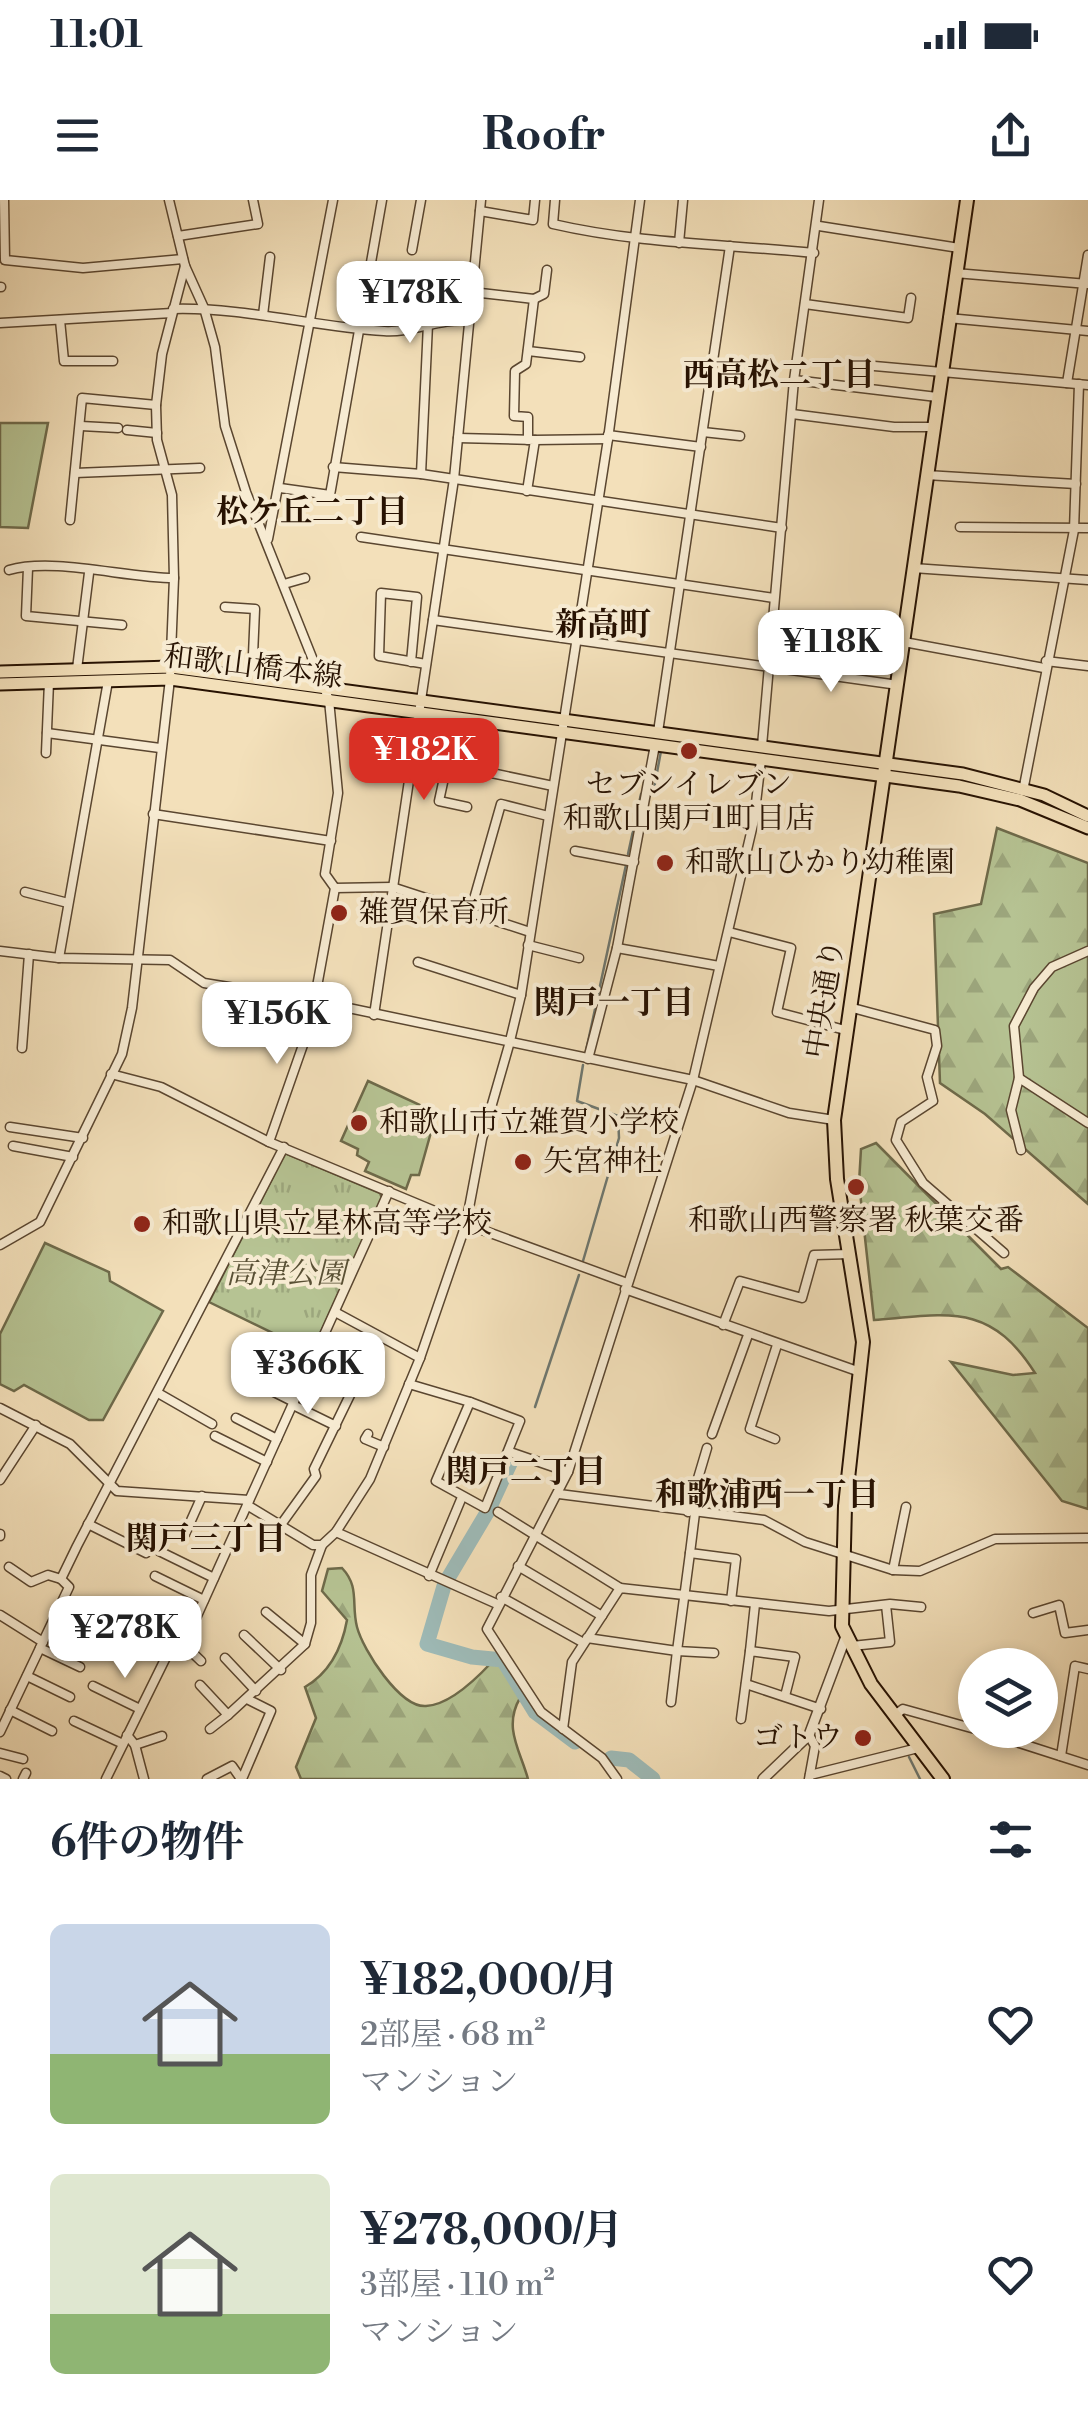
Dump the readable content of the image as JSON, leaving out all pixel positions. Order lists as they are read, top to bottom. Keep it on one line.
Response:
{"streets":{"highway":["中央通り"],"main road":["和歌山橋本線"]},"crossings":[["和歌山橋本線","中央通り"]],"districts":["西高松二丁目","松ケ丘二丁目","新高町","関戸一丁目","関戸二丁目","和歌浦西一丁目","関戸三丁目"],"parks":["高津公園"],"places":["セブンイレブン 和歌山関戸1町目店","和歌山ひかり幼稚園","雑賀保育所","和歌山市立雑賀小学校","矢宮神社","和歌山西警察署 秋葉交番","和歌山県立星林高等学校","ゴトウ"],"page":{"status":"11:01","header":"Roofr","price":["¥178K","¥118K","¥182K","¥156K","¥366K","¥278K"],"heading":"6件の物件","list":[{"name":"¥182,000/月","note":"2部屋 · 68 m² · マンション"},{"name":"¥278,000/月","note":"3部屋 · 110 m² · マンション"}]}}
